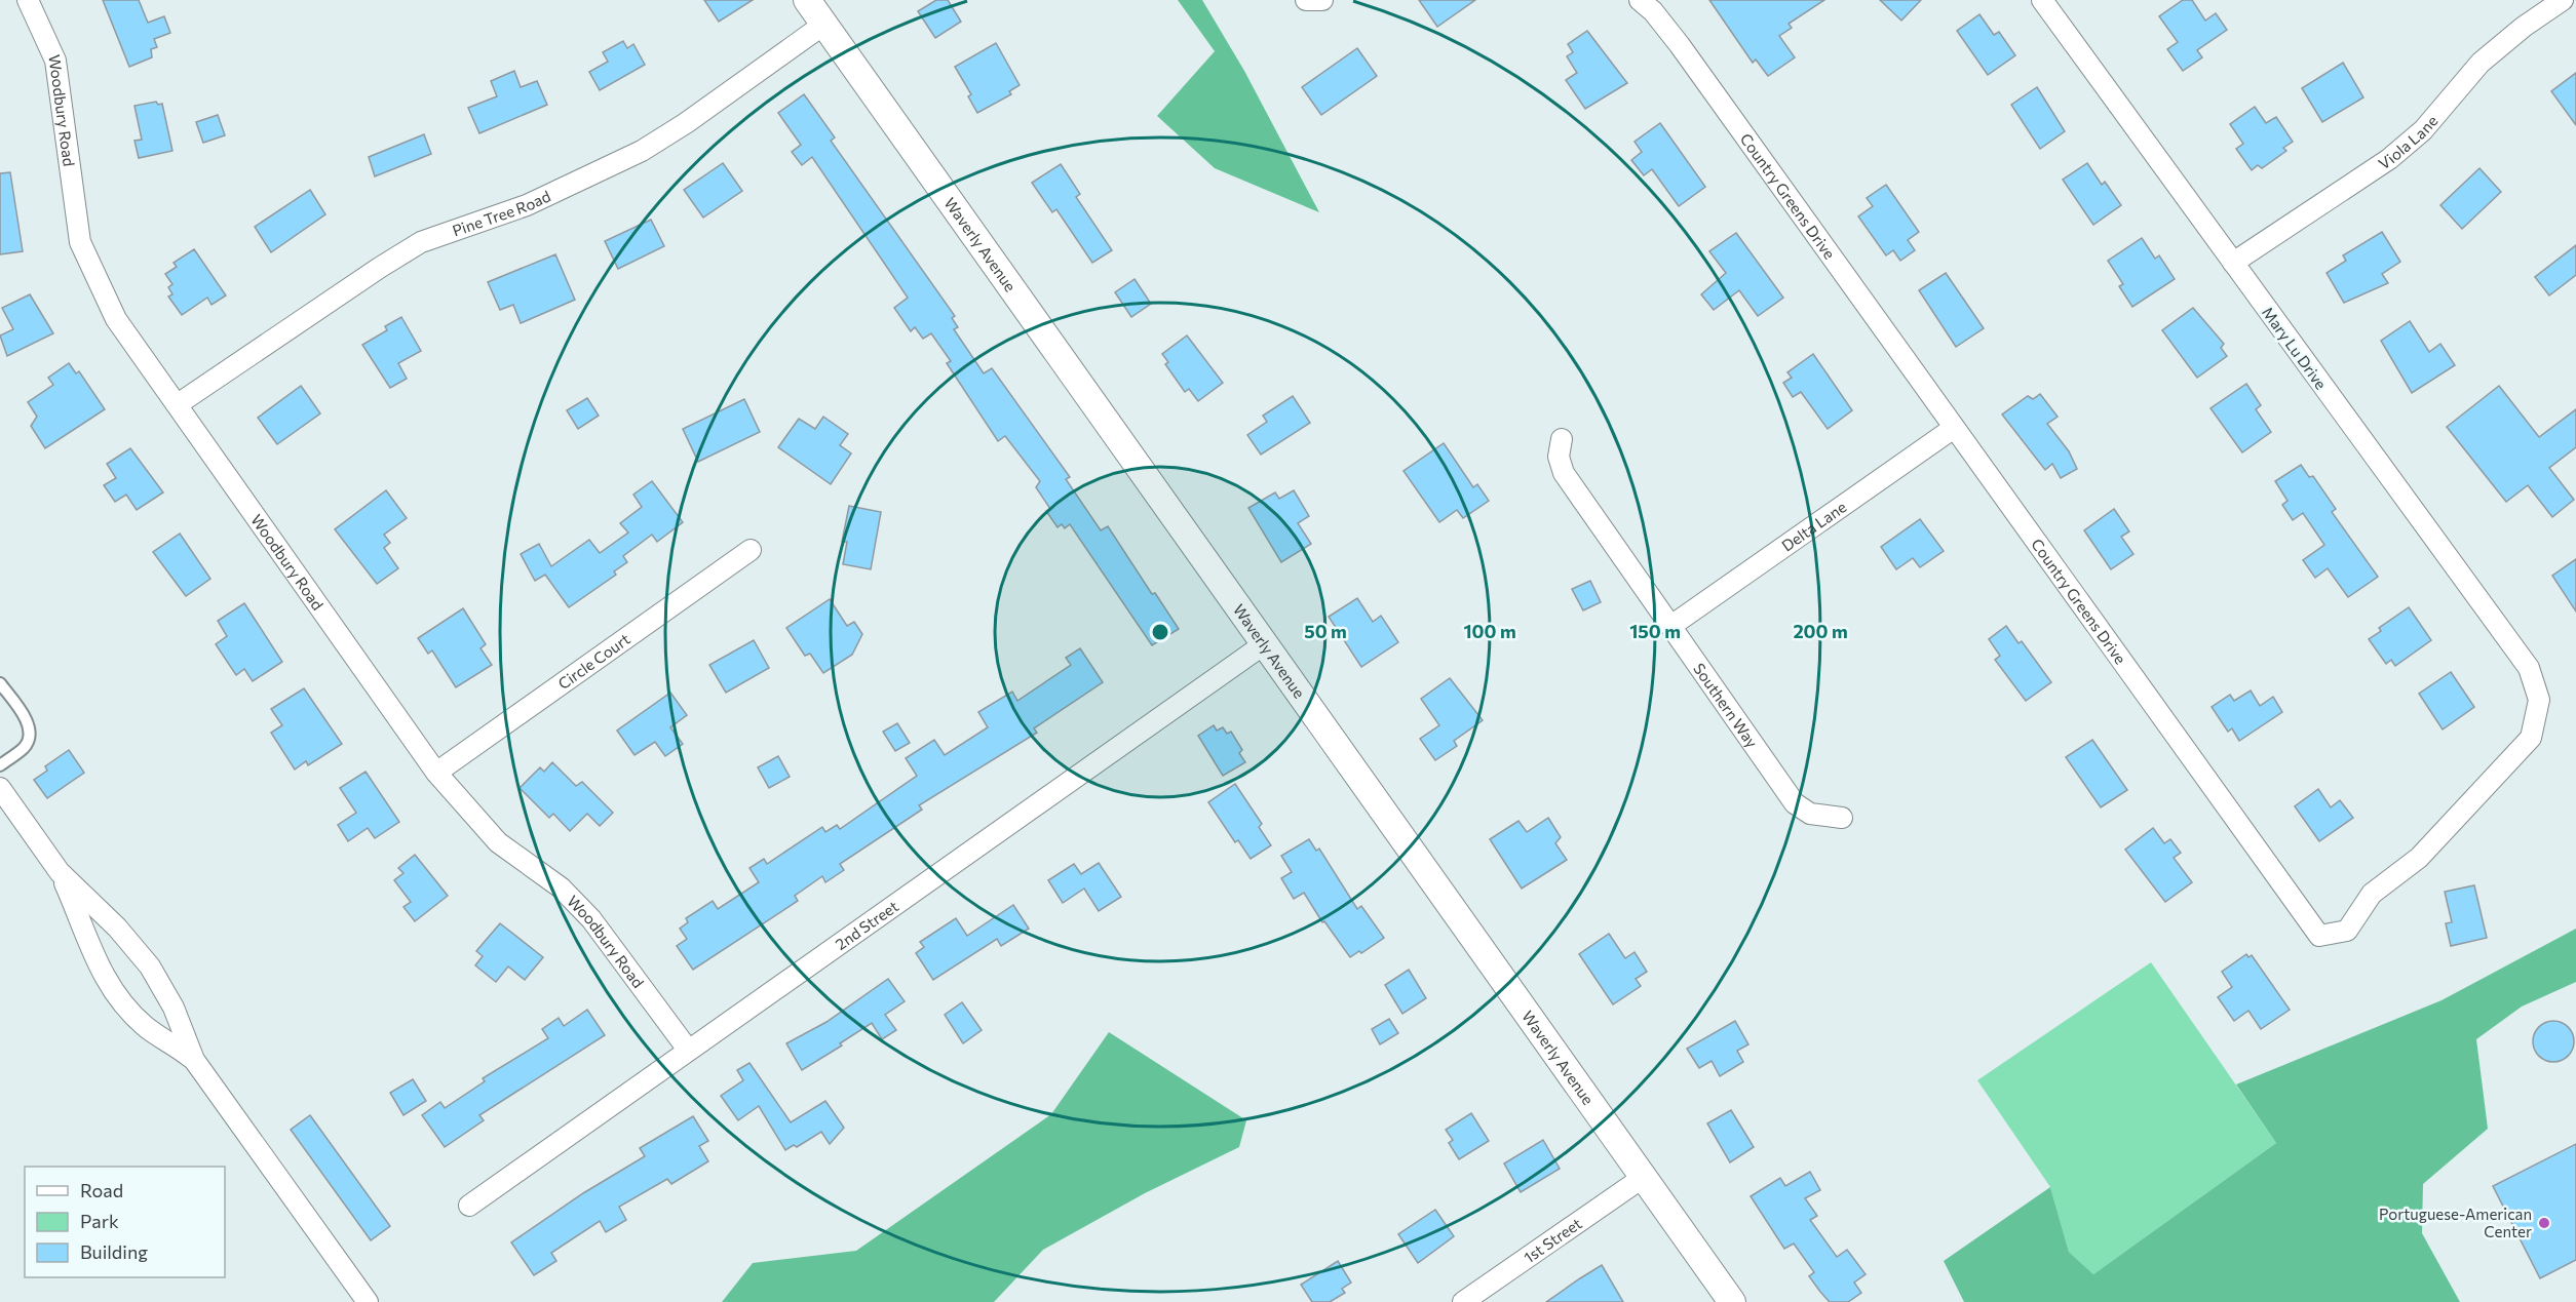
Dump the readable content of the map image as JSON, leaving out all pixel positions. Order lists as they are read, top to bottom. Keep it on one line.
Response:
{"streets":{"street":["Woodbury Road","Viola Lane","Country Greens Drive","Pine Tree Road","Waverly Avenue","Mary Lu Drive","Delta Lane","Circle Court","Southern Way","2nd Street","1st Street"]},"crossings":[["Woodbury Road","Pine Tree Road"],["Woodbury Road","Circle Court"],["Woodbury Road","2nd Street"],["Viola Lane","Mary Lu Drive"],["Country Greens Drive","Mary Lu Drive"],["Country Greens Drive","Delta Lane"],["Pine Tree Road","Waverly Avenue"],["Waverly Avenue","2nd Street"],["Waverly Avenue","1st Street"],["Delta Lane","Southern Way"]],"places":["Portuguese-American Center"],"legend":["Road","Park","Building"],"rings":["50 m","100 m","150 m","200 m"]}
